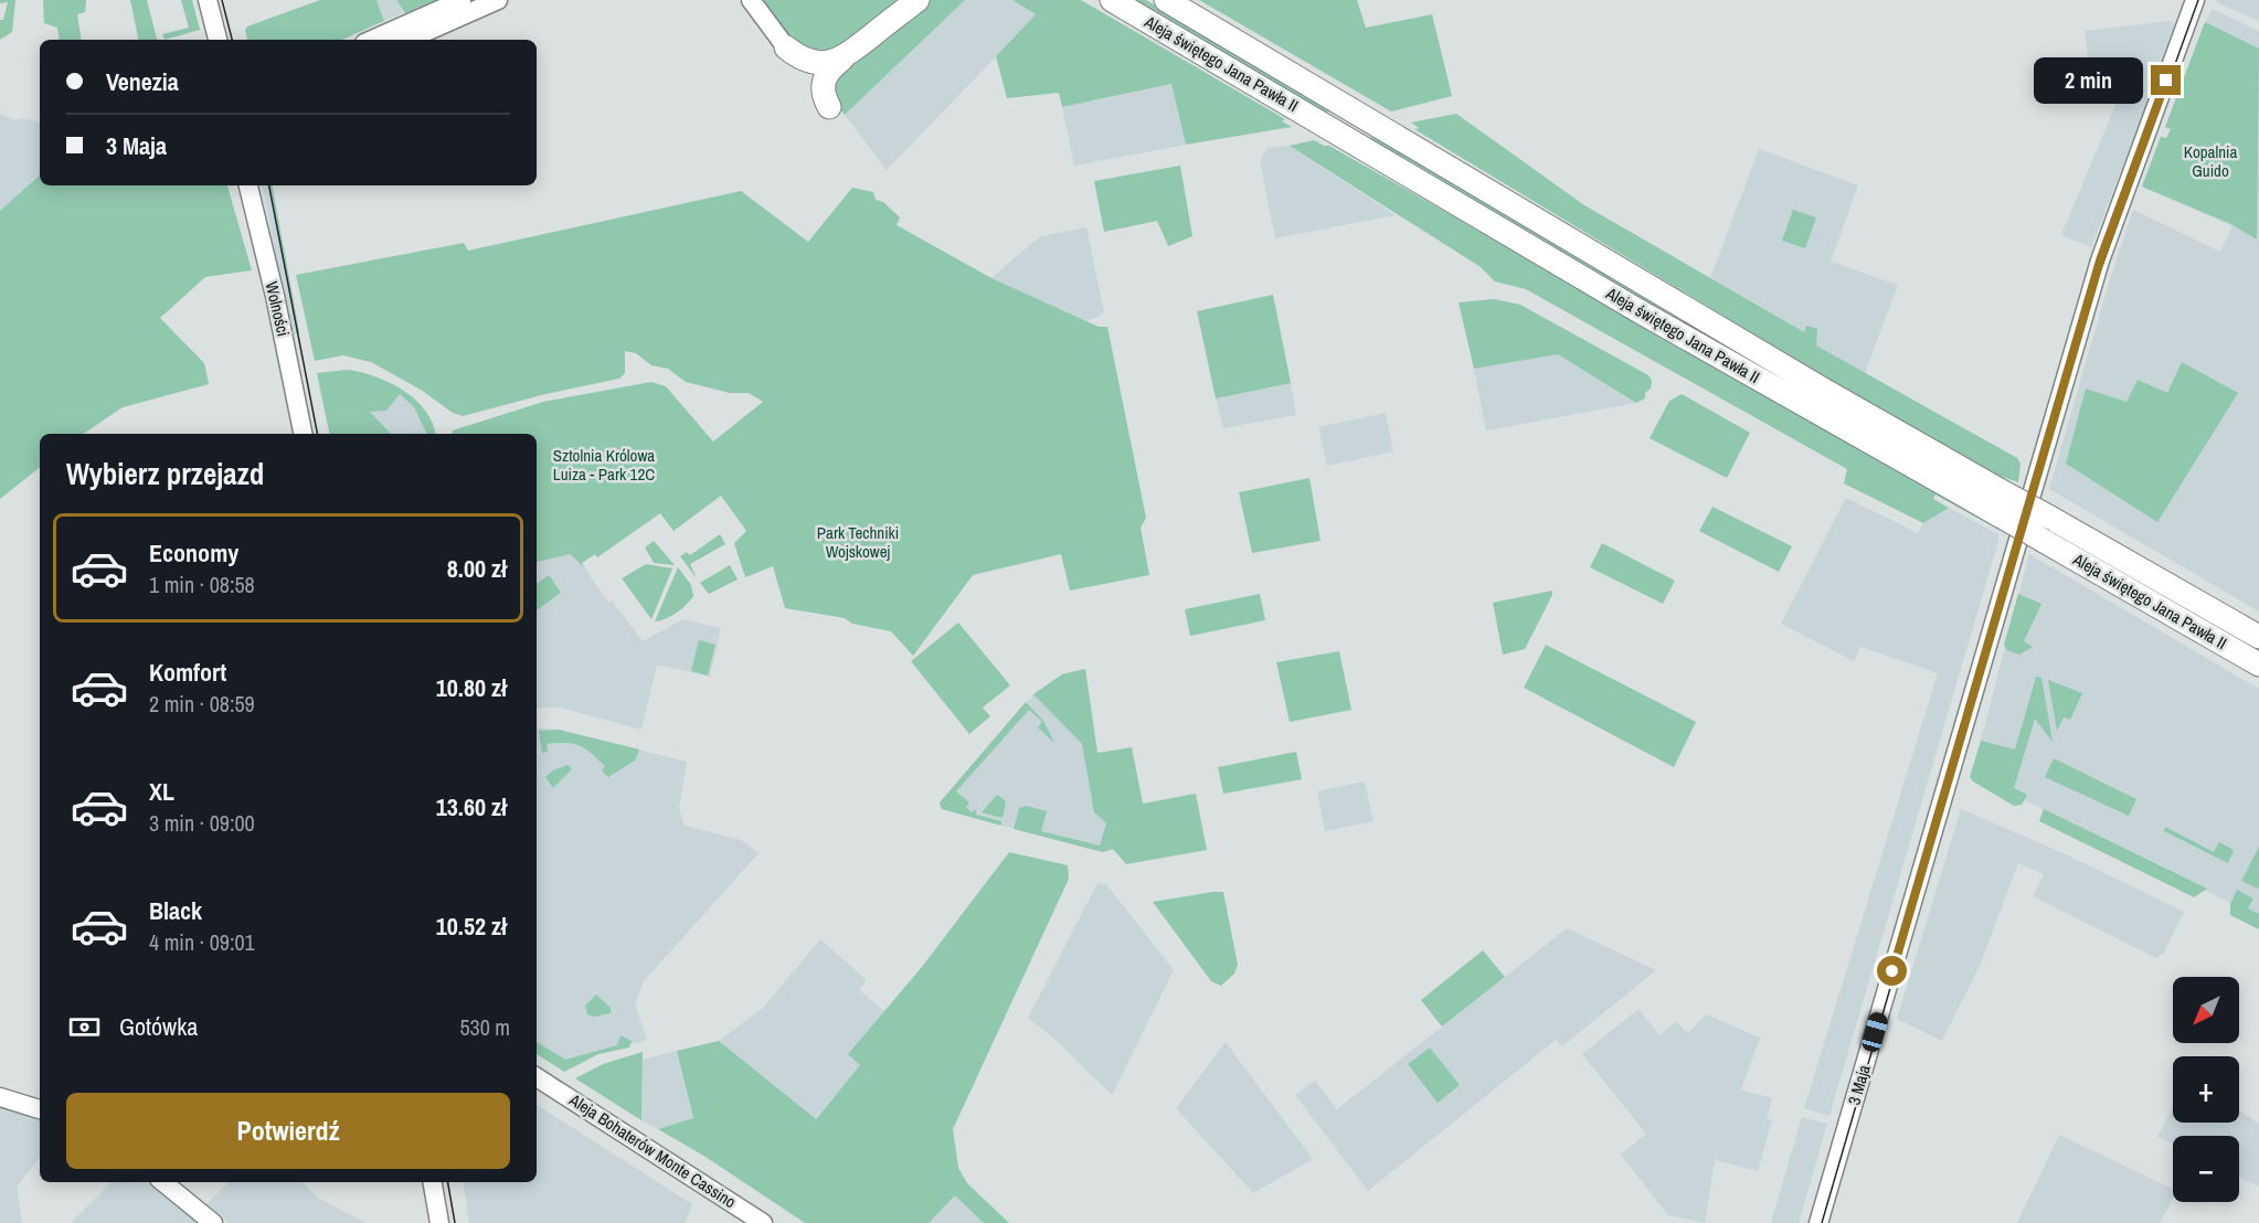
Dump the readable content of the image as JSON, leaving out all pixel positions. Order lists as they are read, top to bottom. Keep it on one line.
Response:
{"streets":{"main road":["Aleja świętego Jana Pawła II"],"street":["Wolności","3 Maja","Aleja Bohaterów Monte Cassino"]},"parks":["Kopalnia Guido","Sztolnia Królowa Luiza - Park 12C","Park Techniki Wojskowej"],"north":"bottom left","page":{"banner":["Venezia","3 Maja"],"bubble":"2 min","heading":"Wybierz przejazd","list":[{"name":"Economy","note":"1 min · 08:58","value":"8.00 zł"},{"name":"Komfort","note":"2 min · 08:59","value":"10.80 zł"},{"name":"XL","note":"3 min · 09:00","value":"13.60 zł"},{"name":"Black","note":"4 min · 09:01","value":"10.52 zł"}],"map_buttons":["+","−"],"pay":["Gotówka","530 m"],"buttons":"Potwierdź"}}
